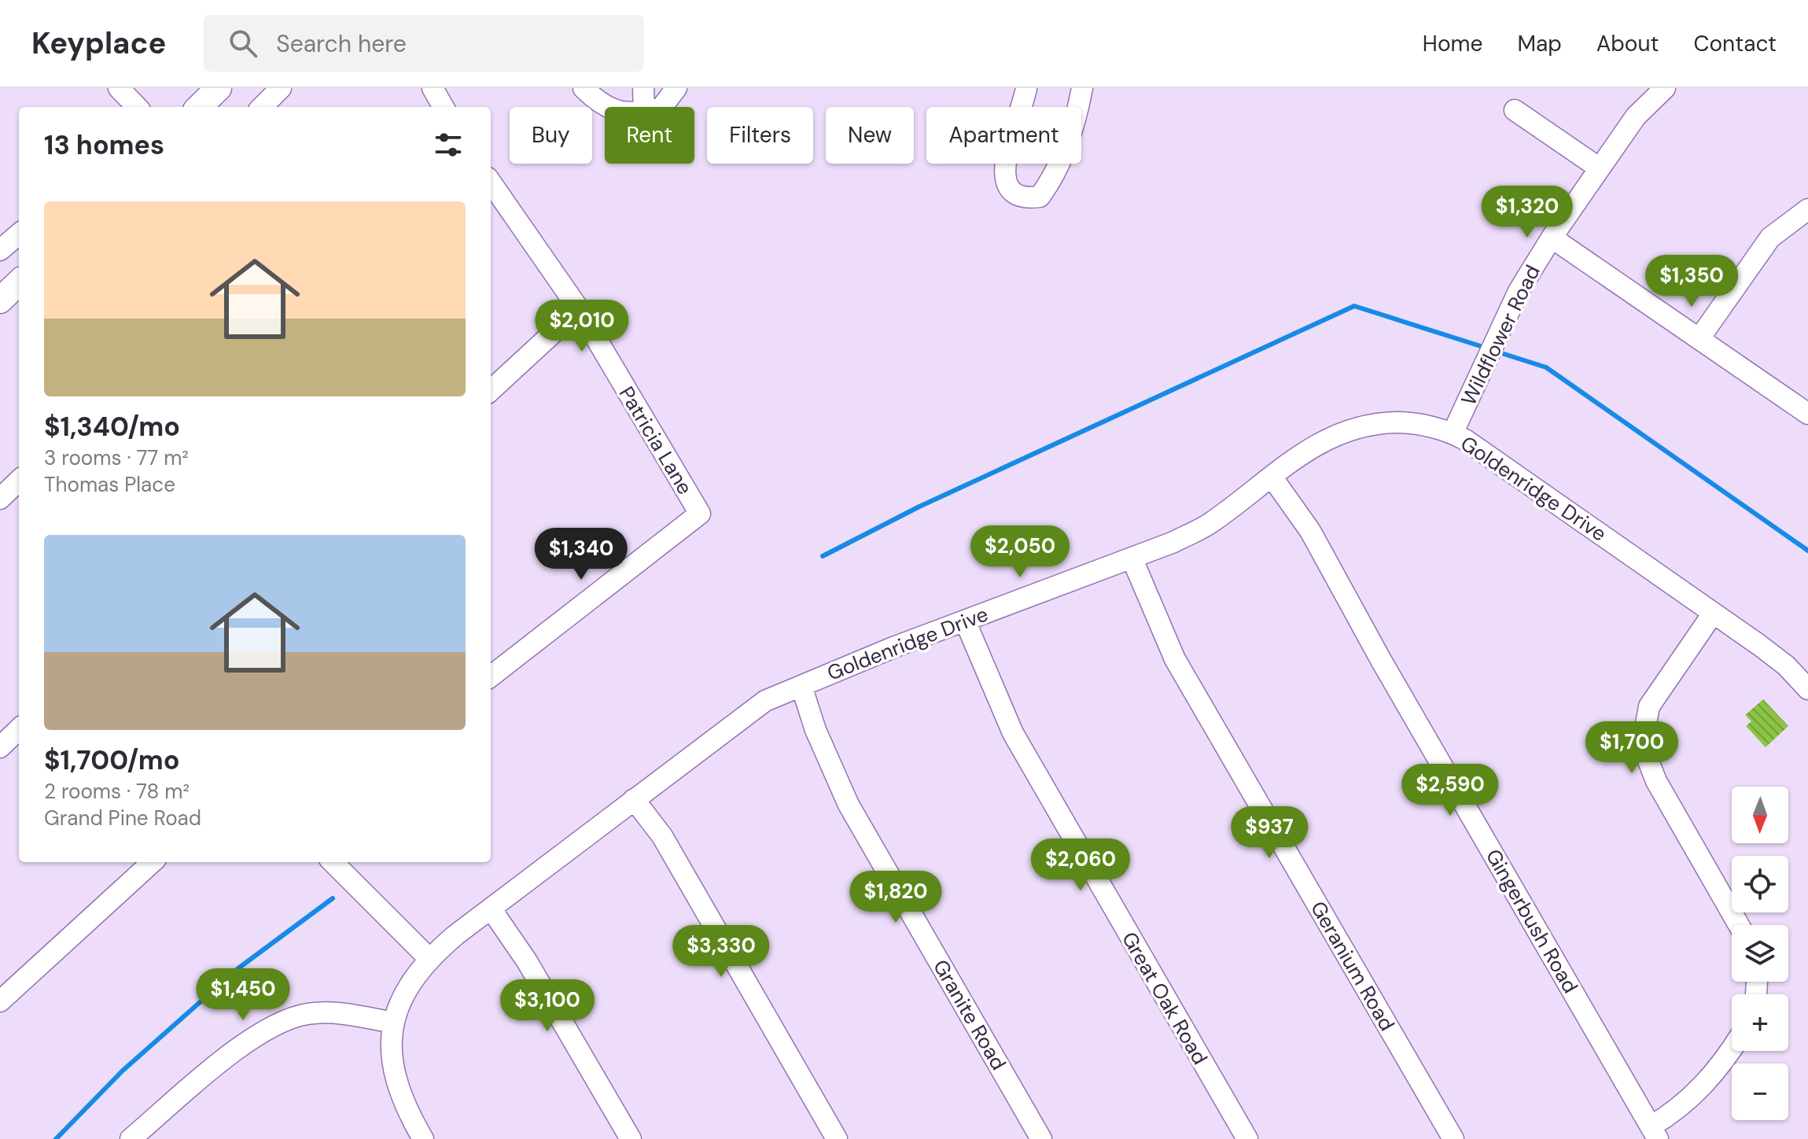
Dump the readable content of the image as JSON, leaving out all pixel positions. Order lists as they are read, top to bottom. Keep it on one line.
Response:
{"streets":{"street":["Wildflower Road","Patricia Lane","Goldenridge Drive","Gingerbush Road","Geranium Road","Great Oak Road","Granite Road"]},"crossings":[["Wildflower Road","Goldenridge Drive"],["Goldenridge Drive","Gingerbush Road"],["Goldenridge Drive","Geranium Road"],["Goldenridge Drive","Great Oak Road"],["Goldenridge Drive","Granite Road"]],"north":"bottom","page":{"header":"Keyplace","search":"Search here","nav":["Home","Map","About","Contact"],"chip":["Buy","Rent","Filters","New","Apartment"],"heading":"13 homes","list":[{"name":"$1,340/mo","note":"3 rooms · 77 m² · Thomas Place"},{"name":"$1,700/mo","note":"2 rooms · 78 m² · Grand Pine Road"}],"price":["$1,320","$1,350","$2,010","$2,050","$1,340","$1,700","$2,590","$937","$2,060","$1,820","$3,330","$1,450","$3,100"],"map_buttons":["+","−"]}}
